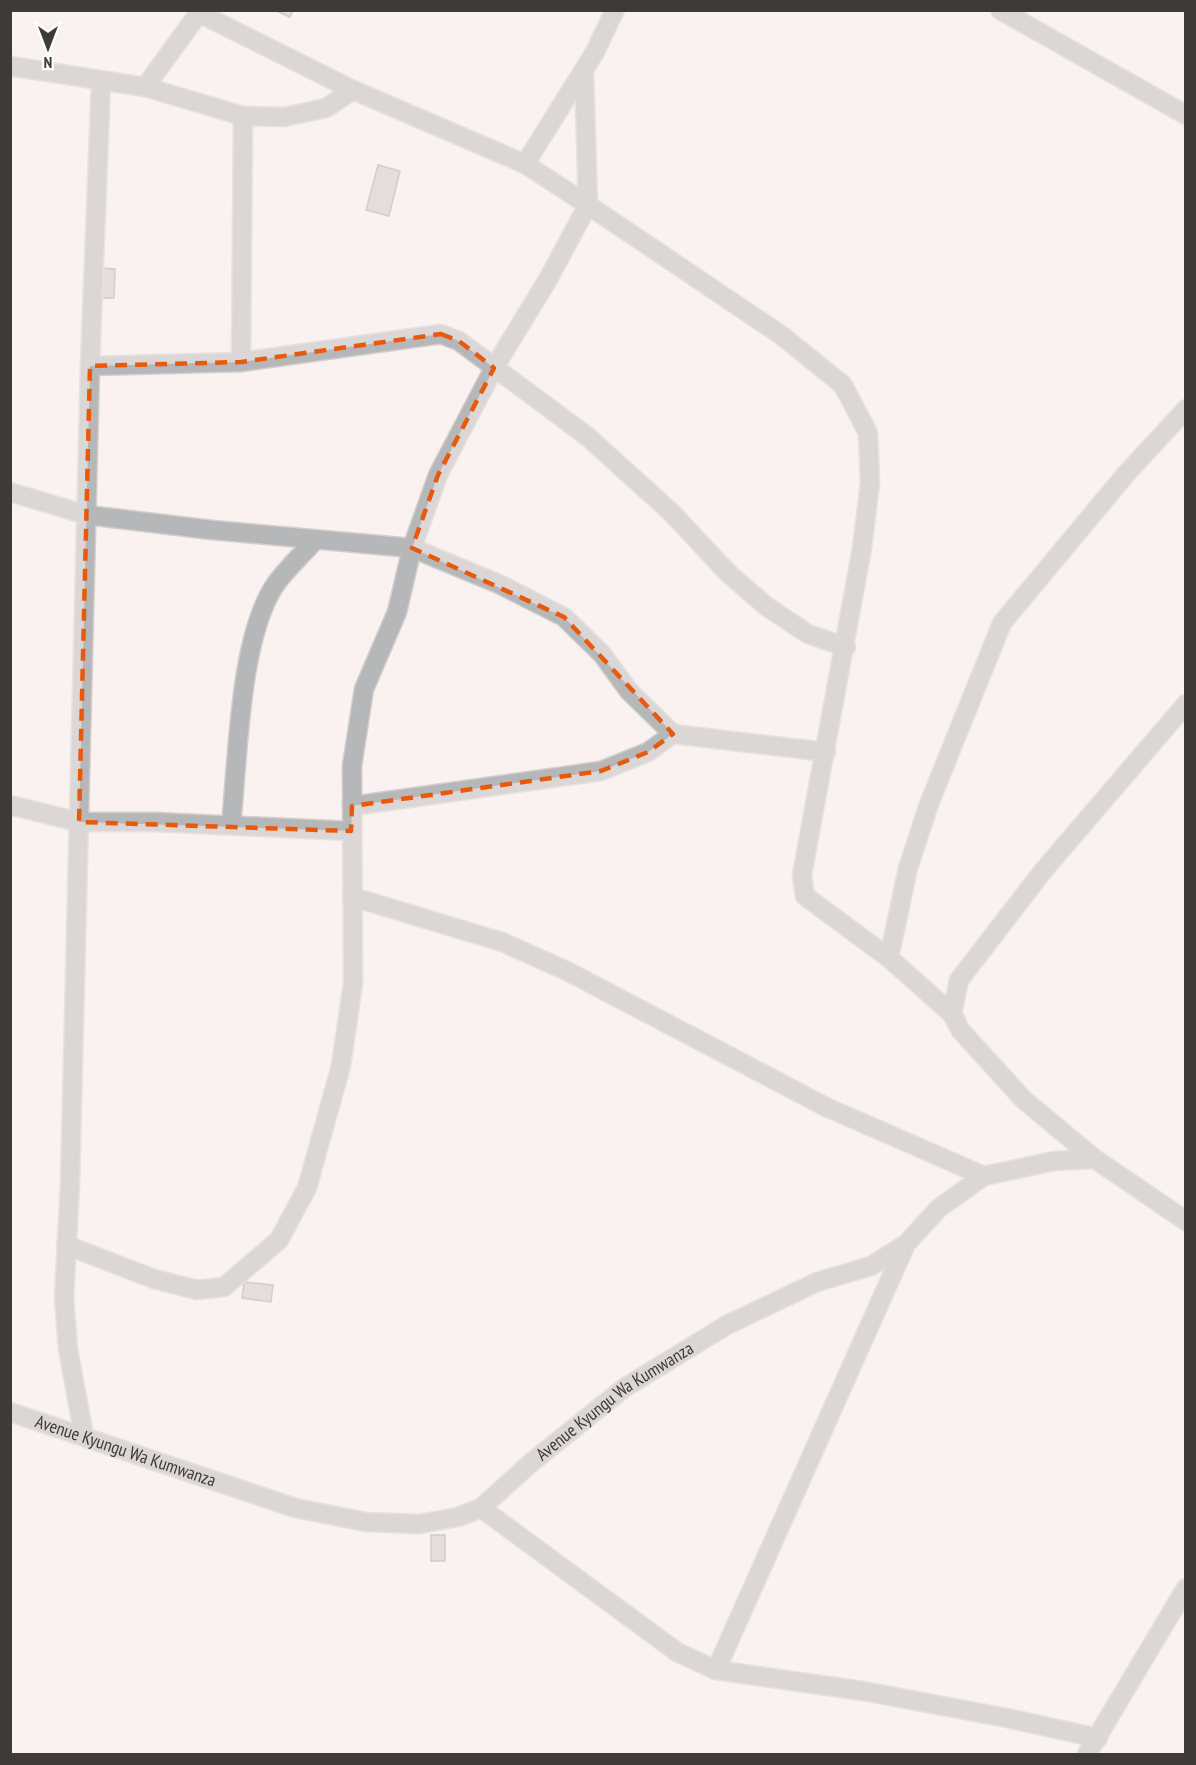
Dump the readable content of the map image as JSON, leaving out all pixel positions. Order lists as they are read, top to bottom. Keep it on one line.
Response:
{"streets":{"street":["Avenue Kyungu Wa Kumwanza"]},"north":"bottom"}
